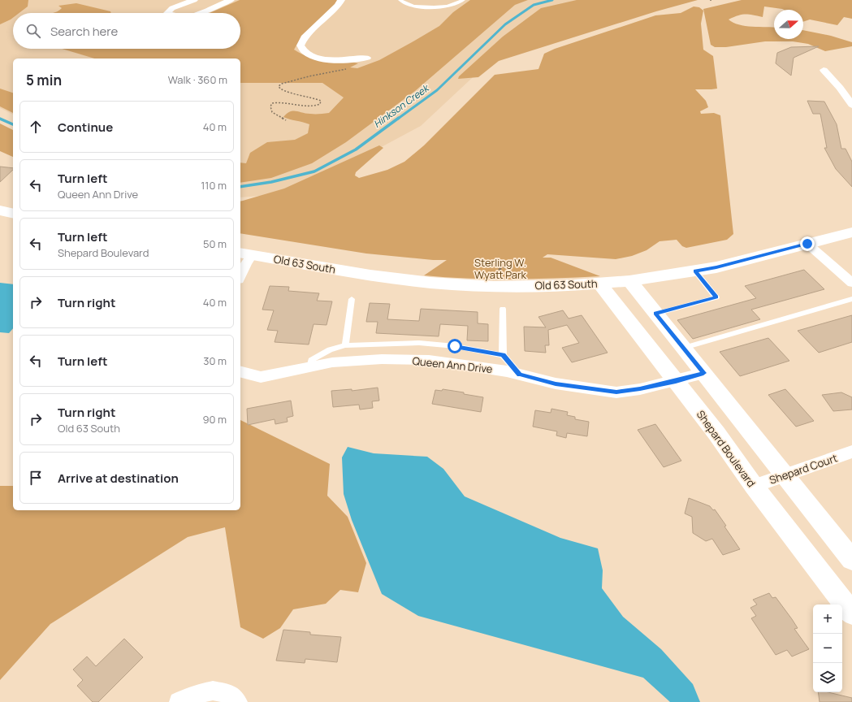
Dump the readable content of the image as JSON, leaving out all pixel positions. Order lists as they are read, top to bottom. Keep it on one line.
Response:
{"streets":{"main road":["Old 63 South","Shepard Boulevard"],"street":["Queen Ann Drive","Shepard Court"]},"crossings":[["Old 63 South","Shepard Boulevard"],["Queen Ann Drive","Shepard Boulevard"],["Shepard Boulevard","Shepard Court"]],"water":["Hinkson Creek"],"parks":["Sterling W. Wyatt Park"],"north":"right","page":{"search":"Search here","heading":["5 min","Walk · 360 m"],"list":[["Continue","40 m"],["Turn left","Queen Ann Drive","110 m"],["Turn left","Shepard Boulevard","50 m"],["Turn right","40 m"],["Turn left","30 m"],["Turn right","Old 63 South","90 m"],"Arrive at destination"],"map_buttons":["+","−"]}}
